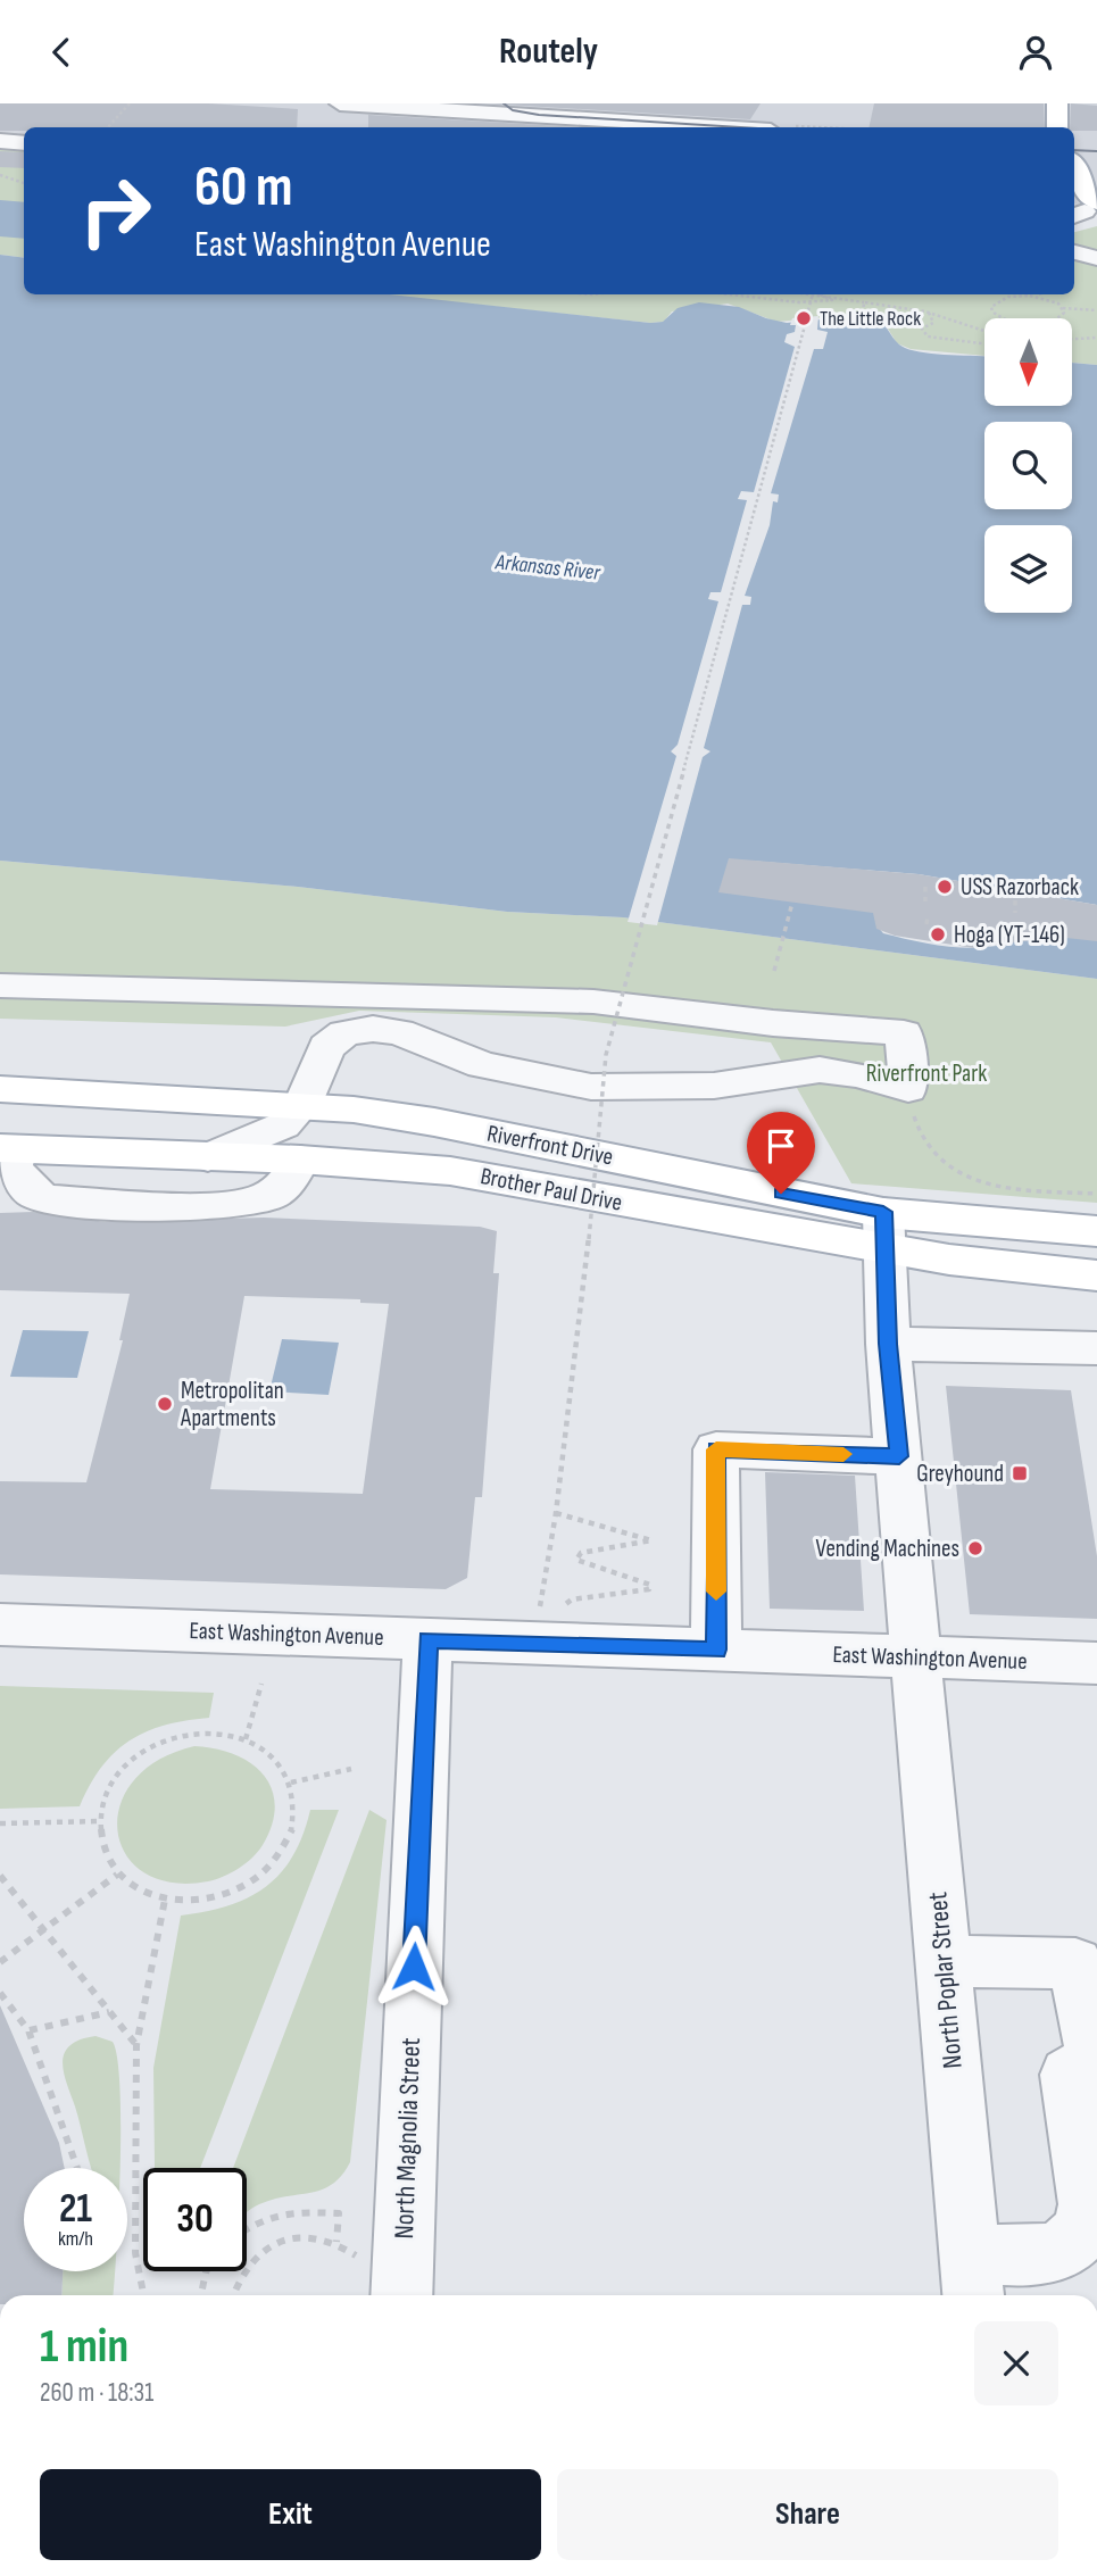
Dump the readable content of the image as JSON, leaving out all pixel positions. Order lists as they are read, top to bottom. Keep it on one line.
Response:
{"streets":{"main road":["Riverfront Drive","Brother Paul Drive"],"street":["East Washington Avenue","North Poplar Street","North Magnolia Street"]},"crossings":[["Riverfront Drive","Brother Paul Drive"],["Riverfront Drive","North Poplar Street"],["Brother Paul Drive","North Poplar Street"],["East Washington Avenue","North Poplar Street"],["East Washington Avenue","North Magnolia Street"]],"water":["Arkansas River"],"parks":["Riverfront Park"],"places":{"other":["The Little Rock","USS Razorback","Hoga (YT-146)","Metropolitan Apartments","Vending Machines"],"transit":["Greyhound"]},"north":"bottom","page":{"header":"Routely","turn":["60 m","East Washington Avenue"],"speed":"21 km/h","limit":"30","heading":["1 min","260 m · 18:31"],"buttons":["Exit","Share"]}}
